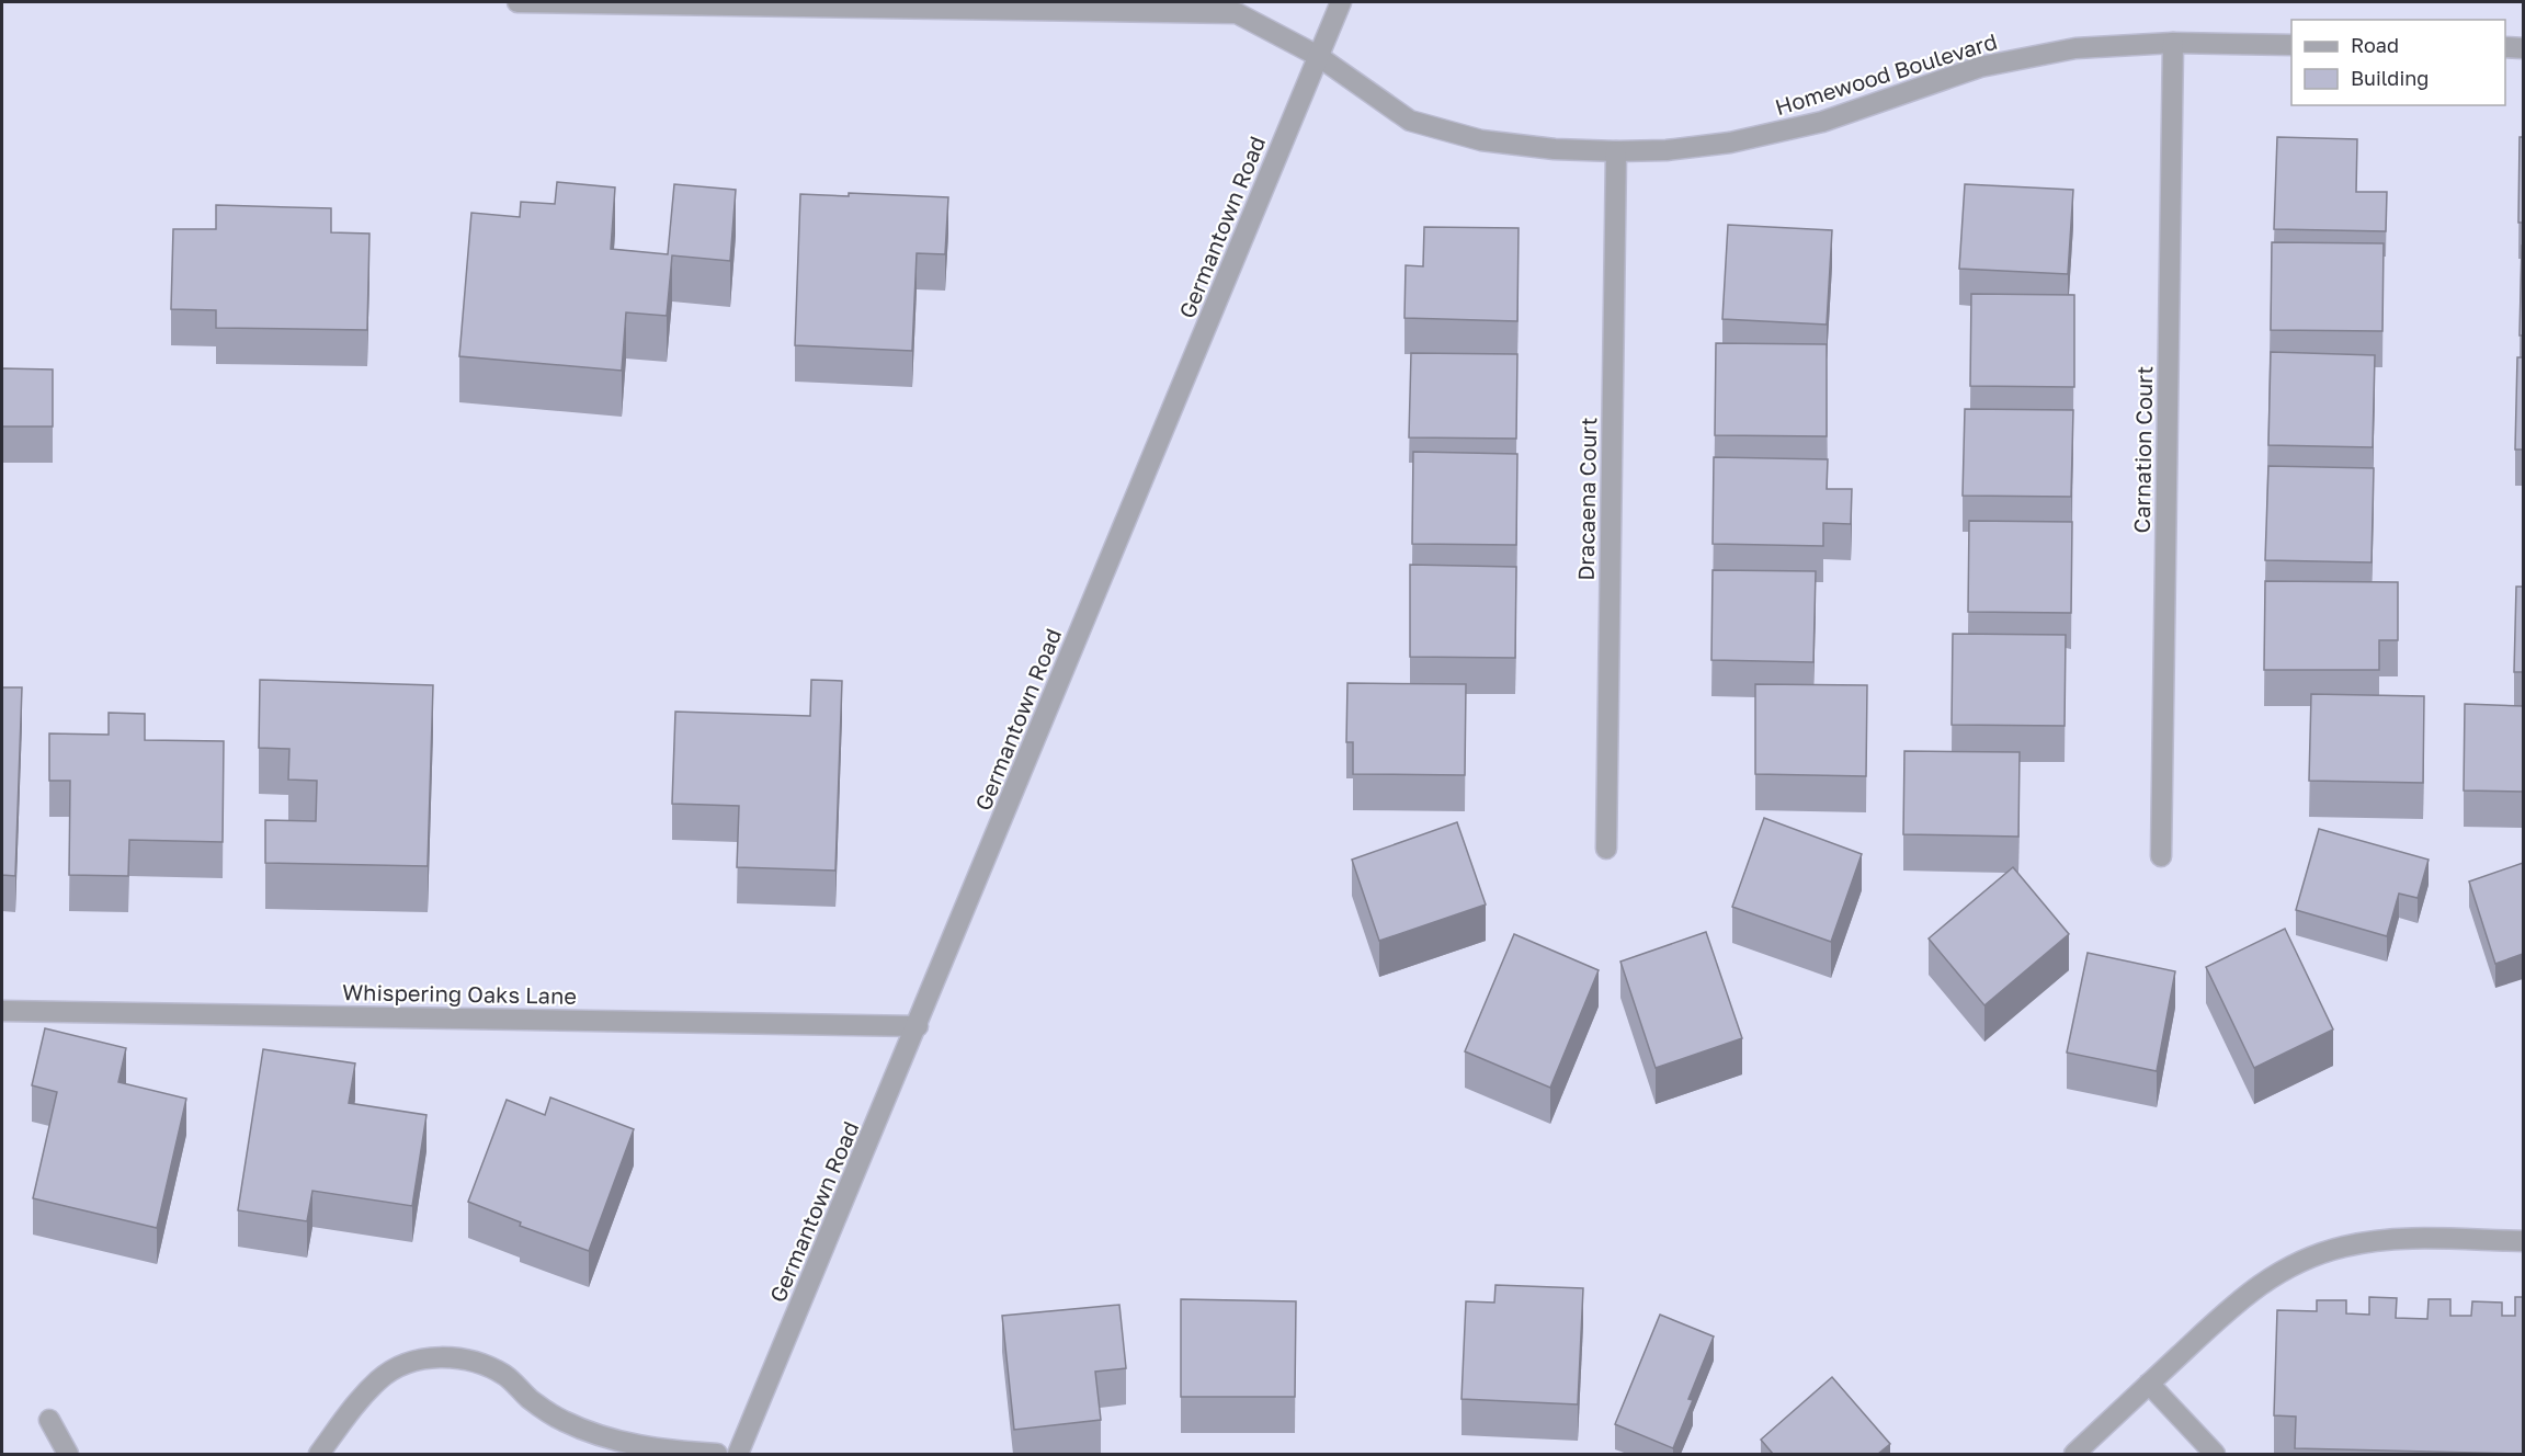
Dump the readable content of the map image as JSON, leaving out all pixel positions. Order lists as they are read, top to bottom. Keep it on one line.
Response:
{"streets":{"street":["Homewood Boulevard","Germantown Road","Carnation Court","Dracaena Court","Whispering Oaks Lane"]},"crossings":[["Homewood Boulevard","Germantown Road"],["Homewood Boulevard","Carnation Court"],["Homewood Boulevard","Dracaena Court"],["Germantown Road","Whispering Oaks Lane"]],"legend":["Road","Building"]}
